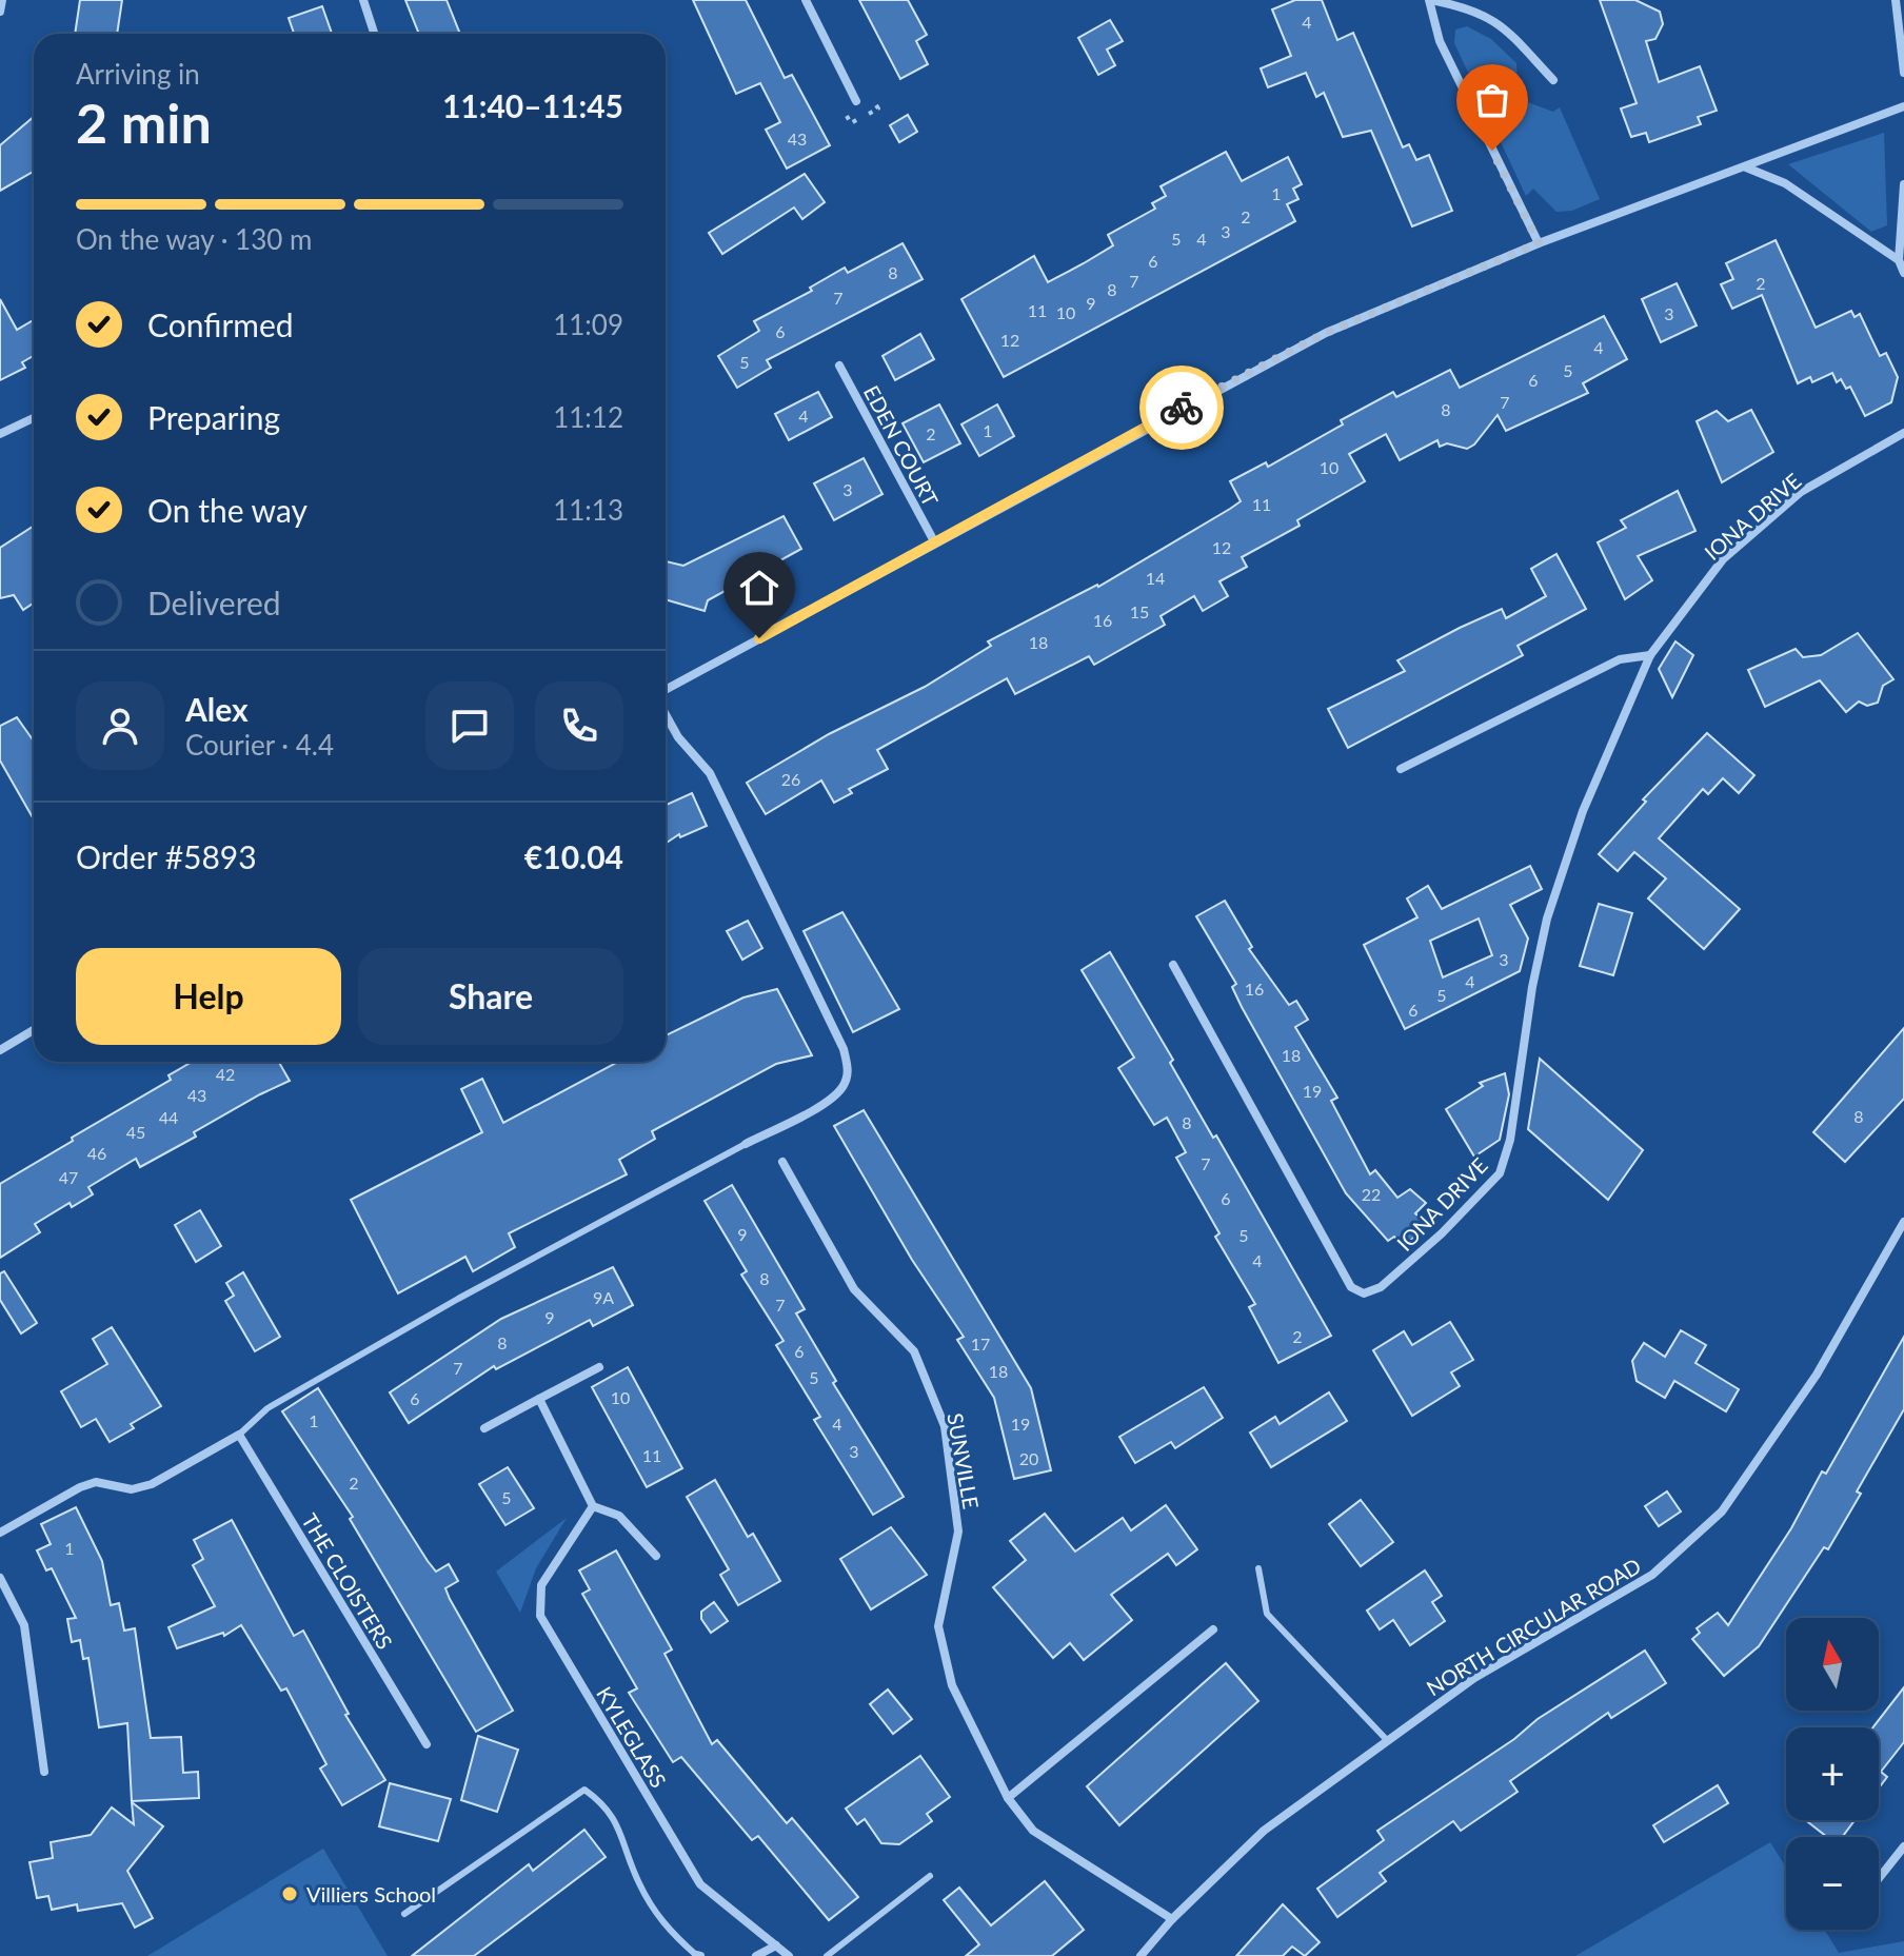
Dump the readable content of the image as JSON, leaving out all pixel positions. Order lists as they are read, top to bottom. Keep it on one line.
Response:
{"streets":{"street":["EDEN COURT","IONA DRIVE","SUNVILLE","THE CLOISTERS","NORTH CIRCULAR ROAD","KYLEGLASS"]},"crossings":[["SUNVILLE","NORTH CIRCULAR ROAD"]],"places":["Villiers School"],"house_numbers":["4","43","1","2","3","5","4","6","8","7","2","8","7","9","11","10","3","6","12","4","5","5","6","7","8","4","1","2","10","3","11","12","14","15","16","18","26","3","4","16","5","6","18","42","19","43","8","44","8","45","46","7","47","22","6","9","5","4","8","9A","7","9","2","8","17","6","7","18","5","10","6","1","4","19","3","11","20","2","5","1"],"north":"top","page":{"heading":["2 min","Arriving in","11:40–11:45"],"panel":["Alex","Courier · 4.4","Order #5893","€10.04"],"bar":"On the way · 130 m","list":[["Confirmed","11:09"],["Preparing","11:12"],["On the way","11:13"],"Delivered"],"buttons":["Help","Share"],"map_buttons":["+","−"]}}
